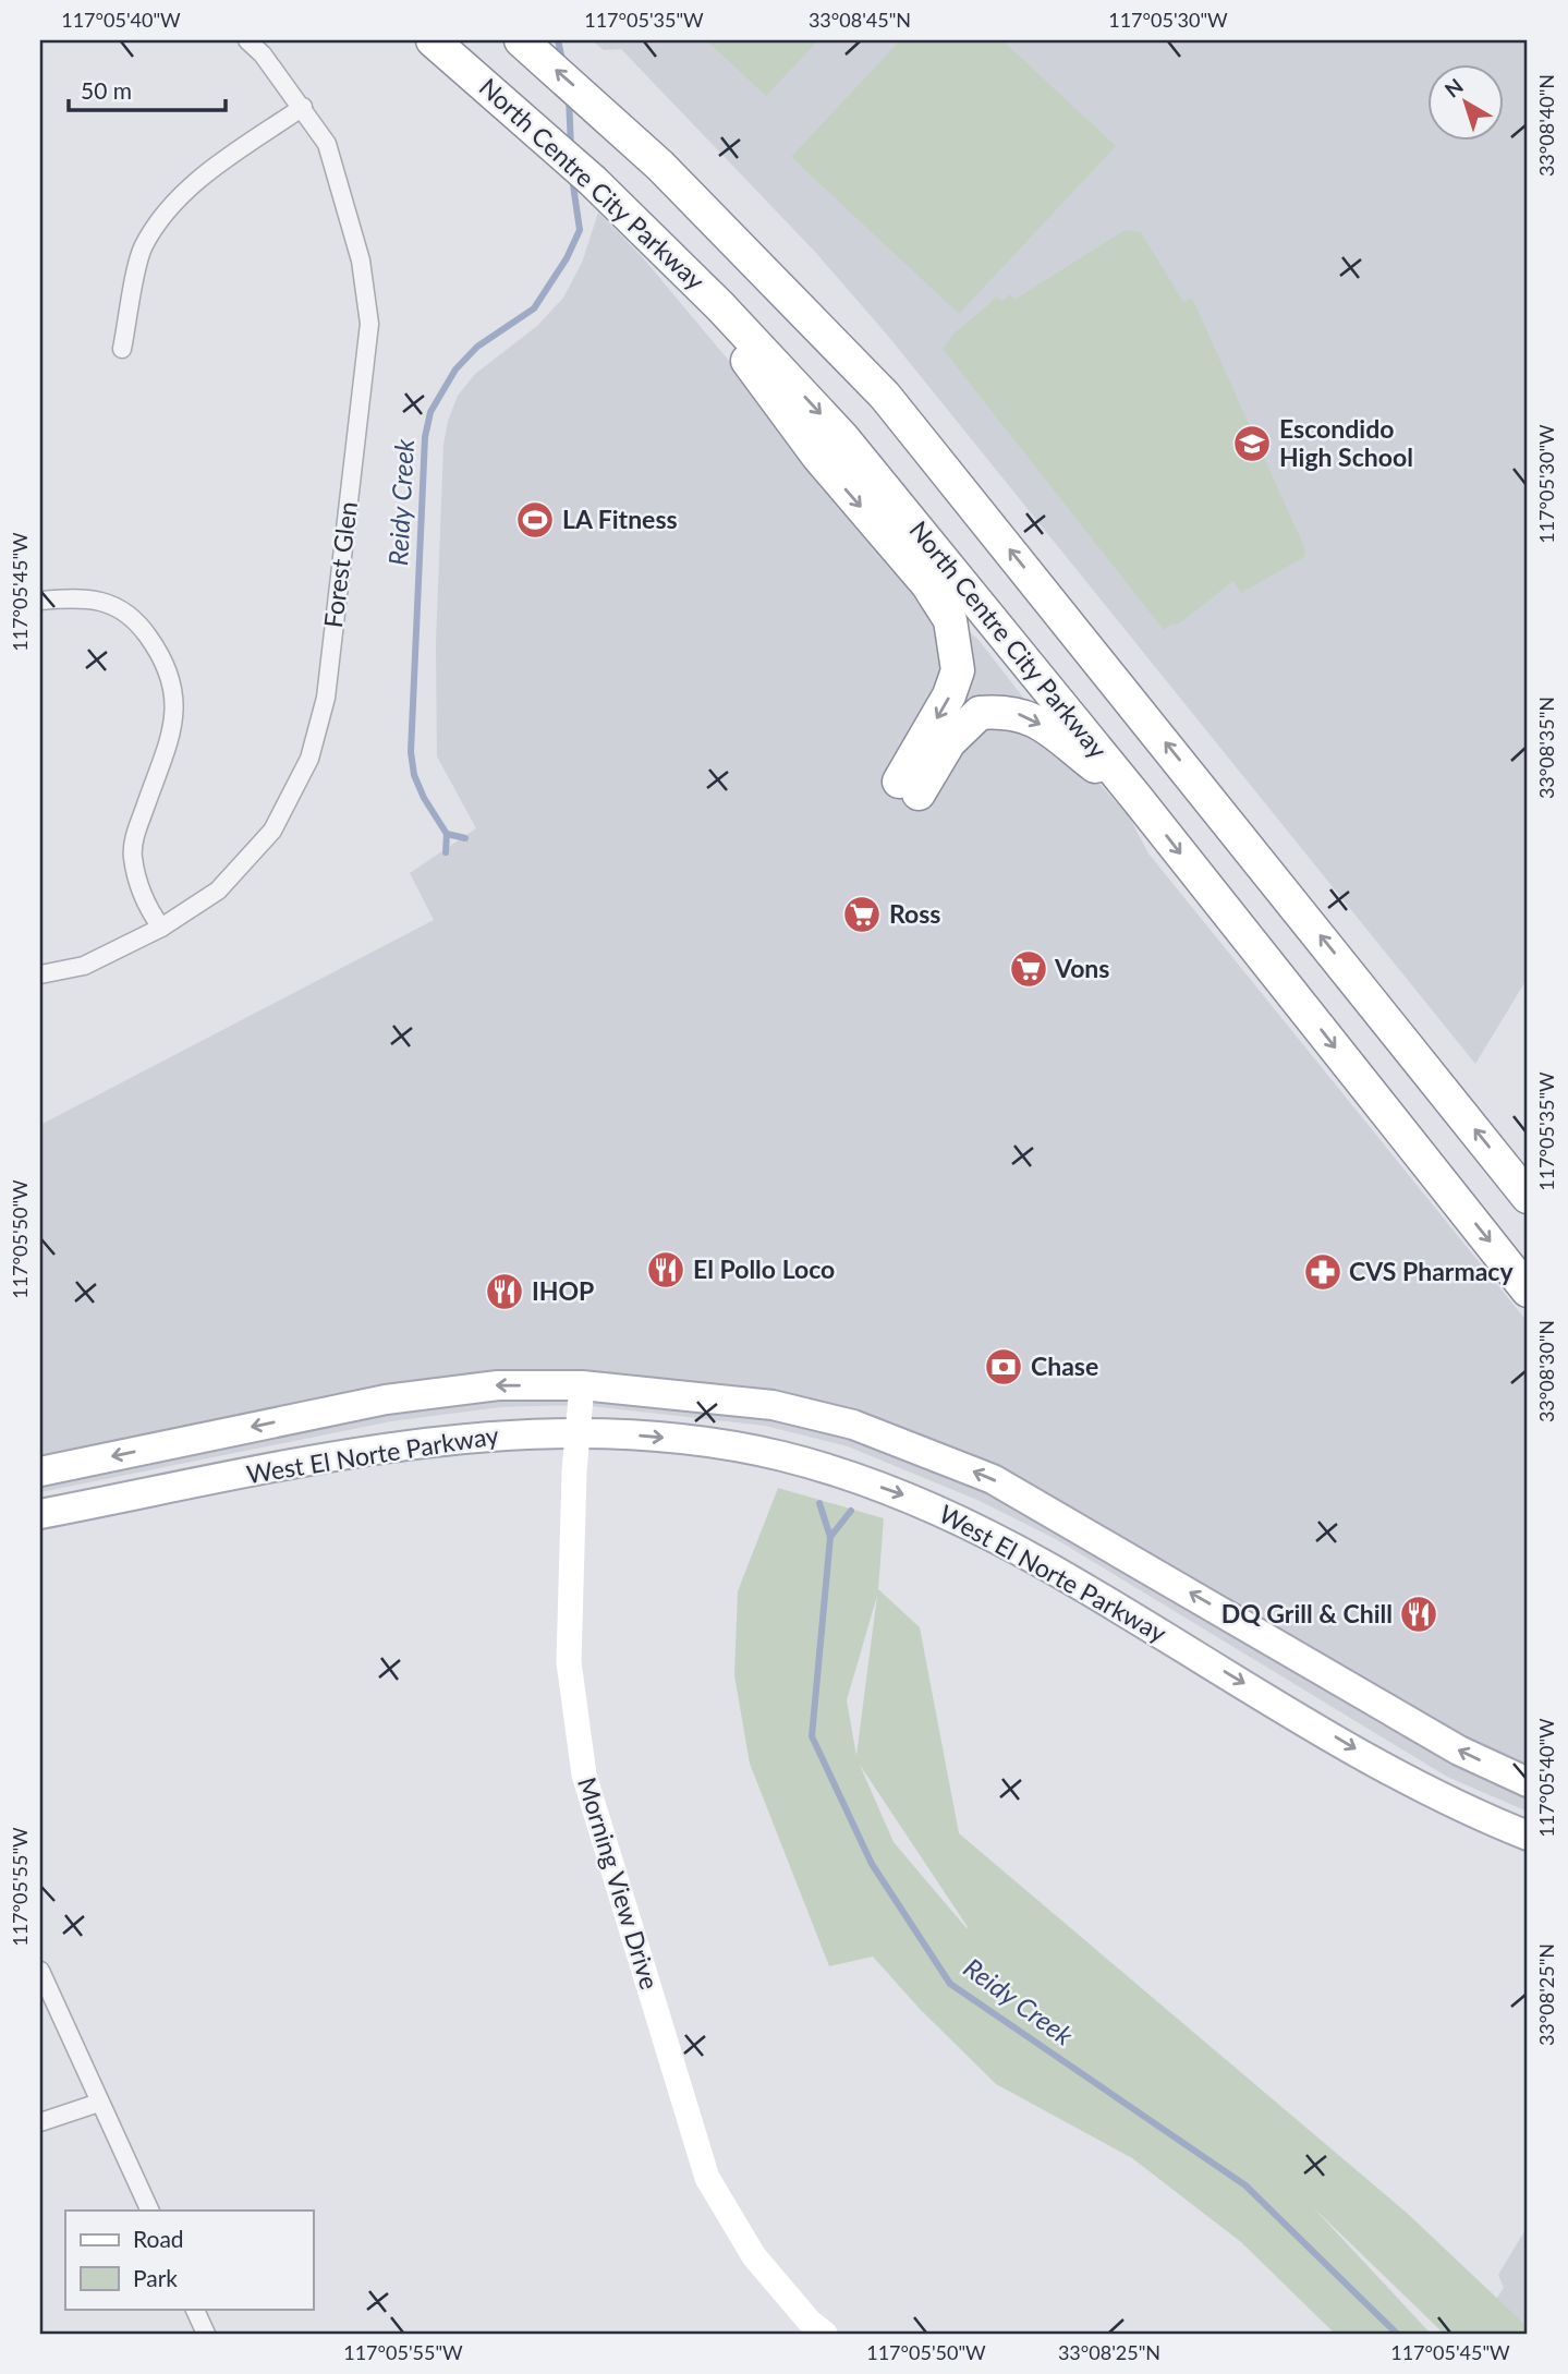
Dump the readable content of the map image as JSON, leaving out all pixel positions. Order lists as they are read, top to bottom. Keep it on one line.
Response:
{"streets":{"highway":["North Centre City Parkway"],"main road":["West El Norte Parkway"],"street":["Forest Glen","Morning View Drive"]},"crossings":[["West El Norte Parkway","Morning View Drive"]],"water":["Reidy Creek"],"places":{"school or university":["Escondido High School"],"sports":["LA Fitness"],"supermarket":["Ross","Vons"],"restaurant":["El Pollo Loco","IHOP","DQ Grill & Chill"],"pharmacy":["CVS Pharmacy"],"bank":["Chase"]},"legend":["Road","Park"],"scale_bar":"50 m","north":"top left","coordinates":["117°05'40\"W","117°05'35\"W","33°08'45\"N","117°05'30\"W","33°08'40\"N","117°05'45\"W","33°08'35\"N","117°05'50\"W","33°08'30\"N","117°05'55\"W","33°08'25\"N"]}
